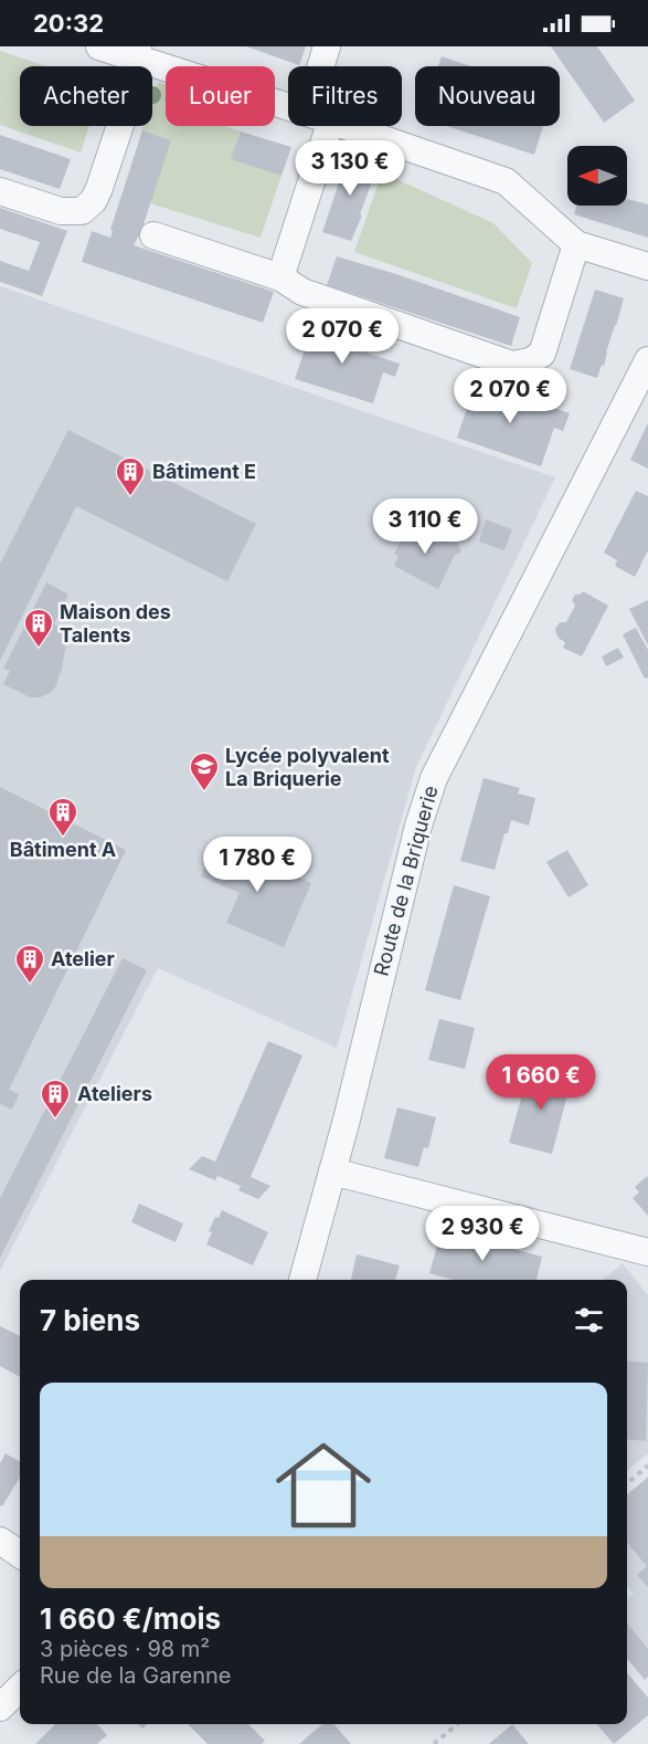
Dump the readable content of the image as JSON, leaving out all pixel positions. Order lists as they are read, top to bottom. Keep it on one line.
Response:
{"streets":{"street":["Route de la Briquerie"]},"places":{"building":["Bâtiment E","Maison des Talents","Bâtiment A","Atelier","Ateliers"],"school or university":["Lycée polyvalent La Briquerie"]},"north":"left","page":{"status":"20:32","chip":["Acheter","Louer","Filtres","Nouveau"],"price":["3 130 €","2 070 €","2 070 €","3 110 €","1 780 €","1 660 €","2 930 €"],"heading":"7 biens","list":[{"name":"1 660 €/mois","note":"3 pièces · 98 m² · Rue de la Garenne"}]}}
